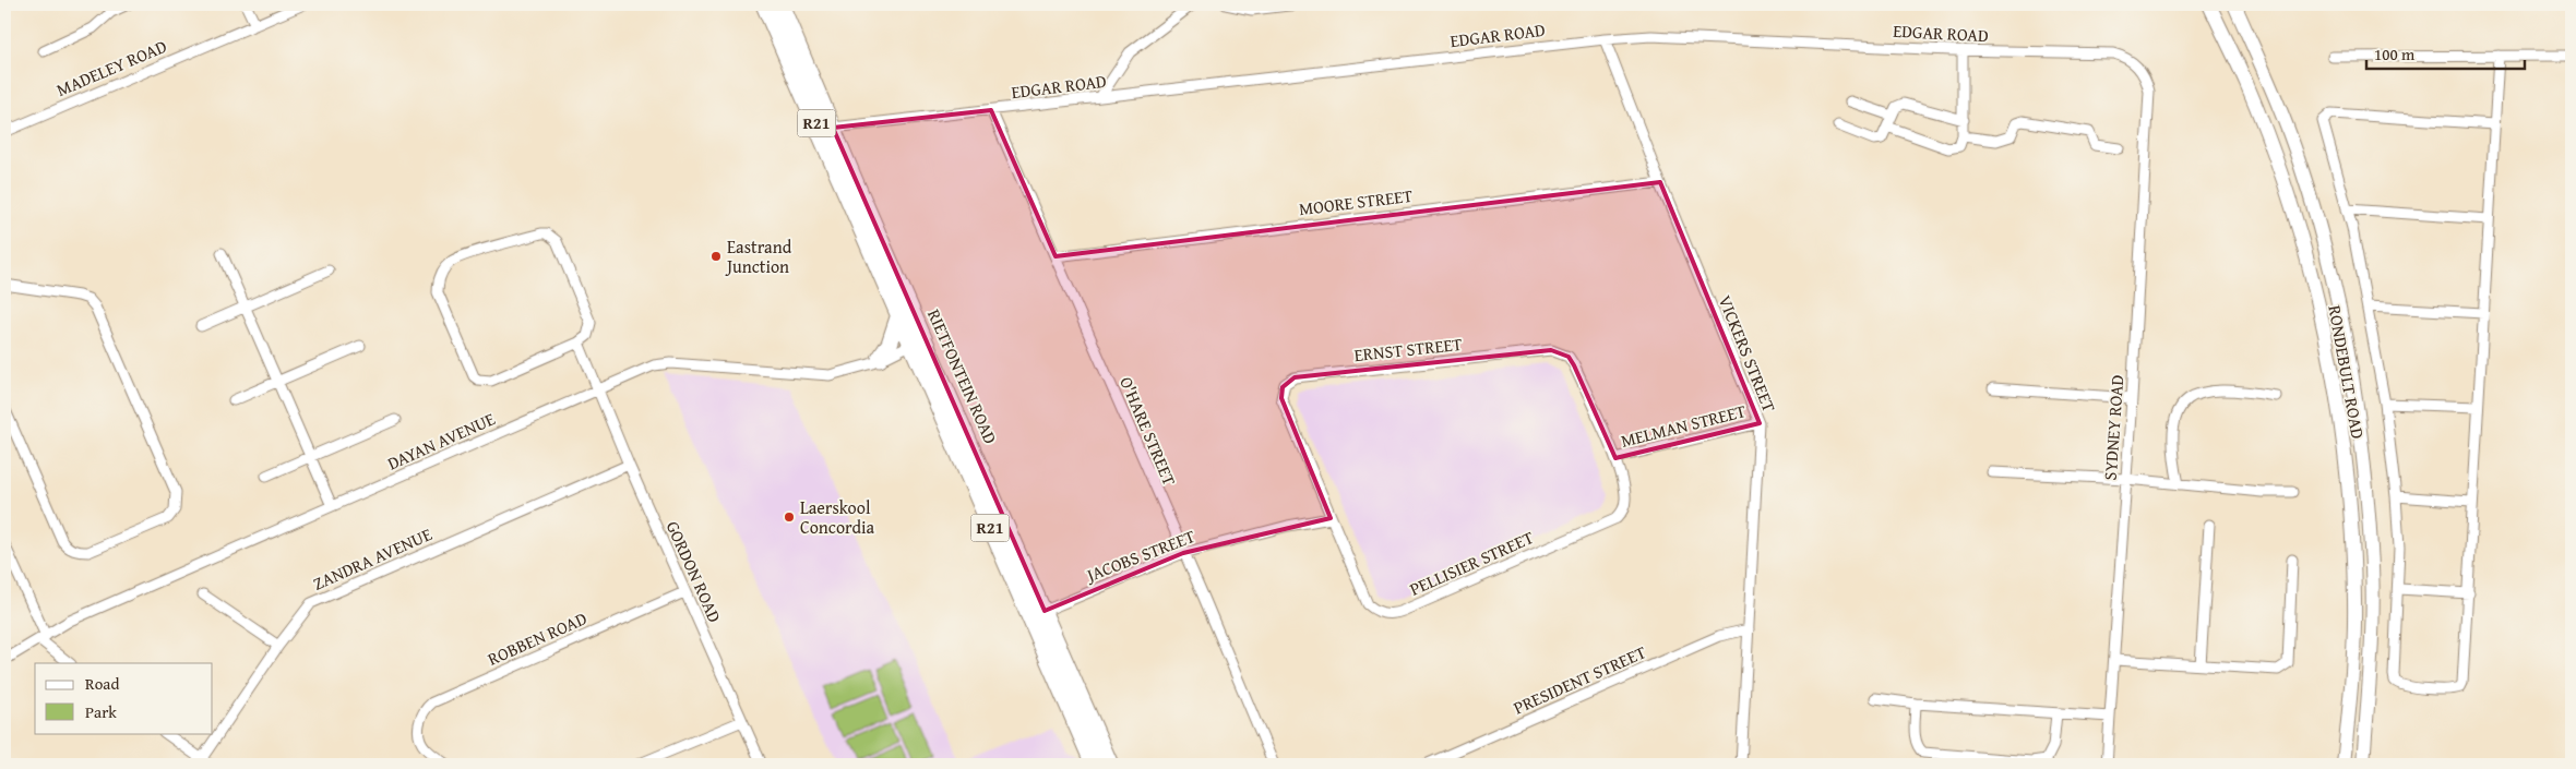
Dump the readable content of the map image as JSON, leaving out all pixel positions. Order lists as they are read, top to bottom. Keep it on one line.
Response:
{"streets":{"main road":["R21","RONDEBULT ROAD","RIETFONTEIN ROAD"],"street":["EDGAR ROAD","MADELEY ROAD","MOORE STREET","ERNST STREET","VICKERS STREET","MELMAN STREET","SYDNEY ROAD","O'HARE STREET","DAYAN AVENUE","JACOBS STREET","ZANDRA AVENUE","PELLISIER STREET","GORDON ROAD","ROBBEN ROAD","PRESIDENT STREET"]},"crossings":[["EDGAR ROAD","VICKERS STREET"],["EDGAR ROAD","RIETFONTEIN ROAD"],["EDGAR ROAD","SYDNEY ROAD"],["EDGAR ROAD","O'HARE STREET"],["MOORE STREET","VICKERS STREET"],["MOORE STREET","O'HARE STREET"],["ERNST STREET","MELMAN STREET"],["ERNST STREET","JACOBS STREET"],["ERNST STREET","PELLISIER STREET"],["VICKERS STREET","MELMAN STREET"],["VICKERS STREET","PRESIDENT STREET"],["RIETFONTEIN ROAD","DAYAN AVENUE"],["RIETFONTEIN ROAD","JACOBS STREET"],["MELMAN STREET","PELLISIER STREET"],["O'HARE STREET","JACOBS STREET"],["DAYAN AVENUE","GORDON ROAD"],["JACOBS STREET","PELLISIER STREET"],["ZANDRA AVENUE","GORDON ROAD"],["GORDON ROAD","ROBBEN ROAD"]],"places":["Eastrand Junction","Laerskool Concordia"],"legend":["Road","Park"],"scale_bar":"100 m"}
